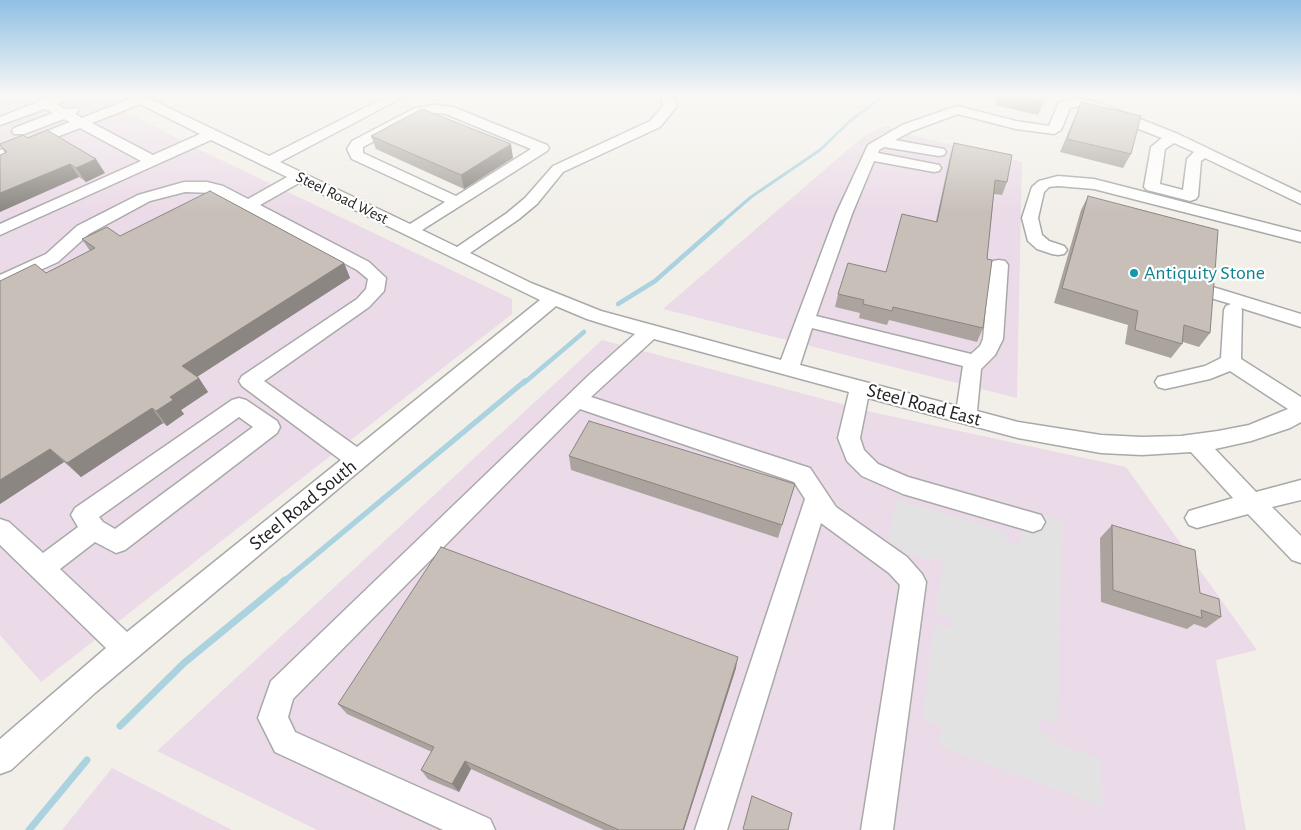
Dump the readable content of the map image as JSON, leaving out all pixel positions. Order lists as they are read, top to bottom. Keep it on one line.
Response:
{"streets":{"street":["Steel Road West","Steel Road East","Steel Road South"]},"crossings":[["Steel Road West","Steel Road East"],["Steel Road West","Steel Road South"],["Steel Road East","Steel Road South"]],"places":["Antiquity Stone"]}
